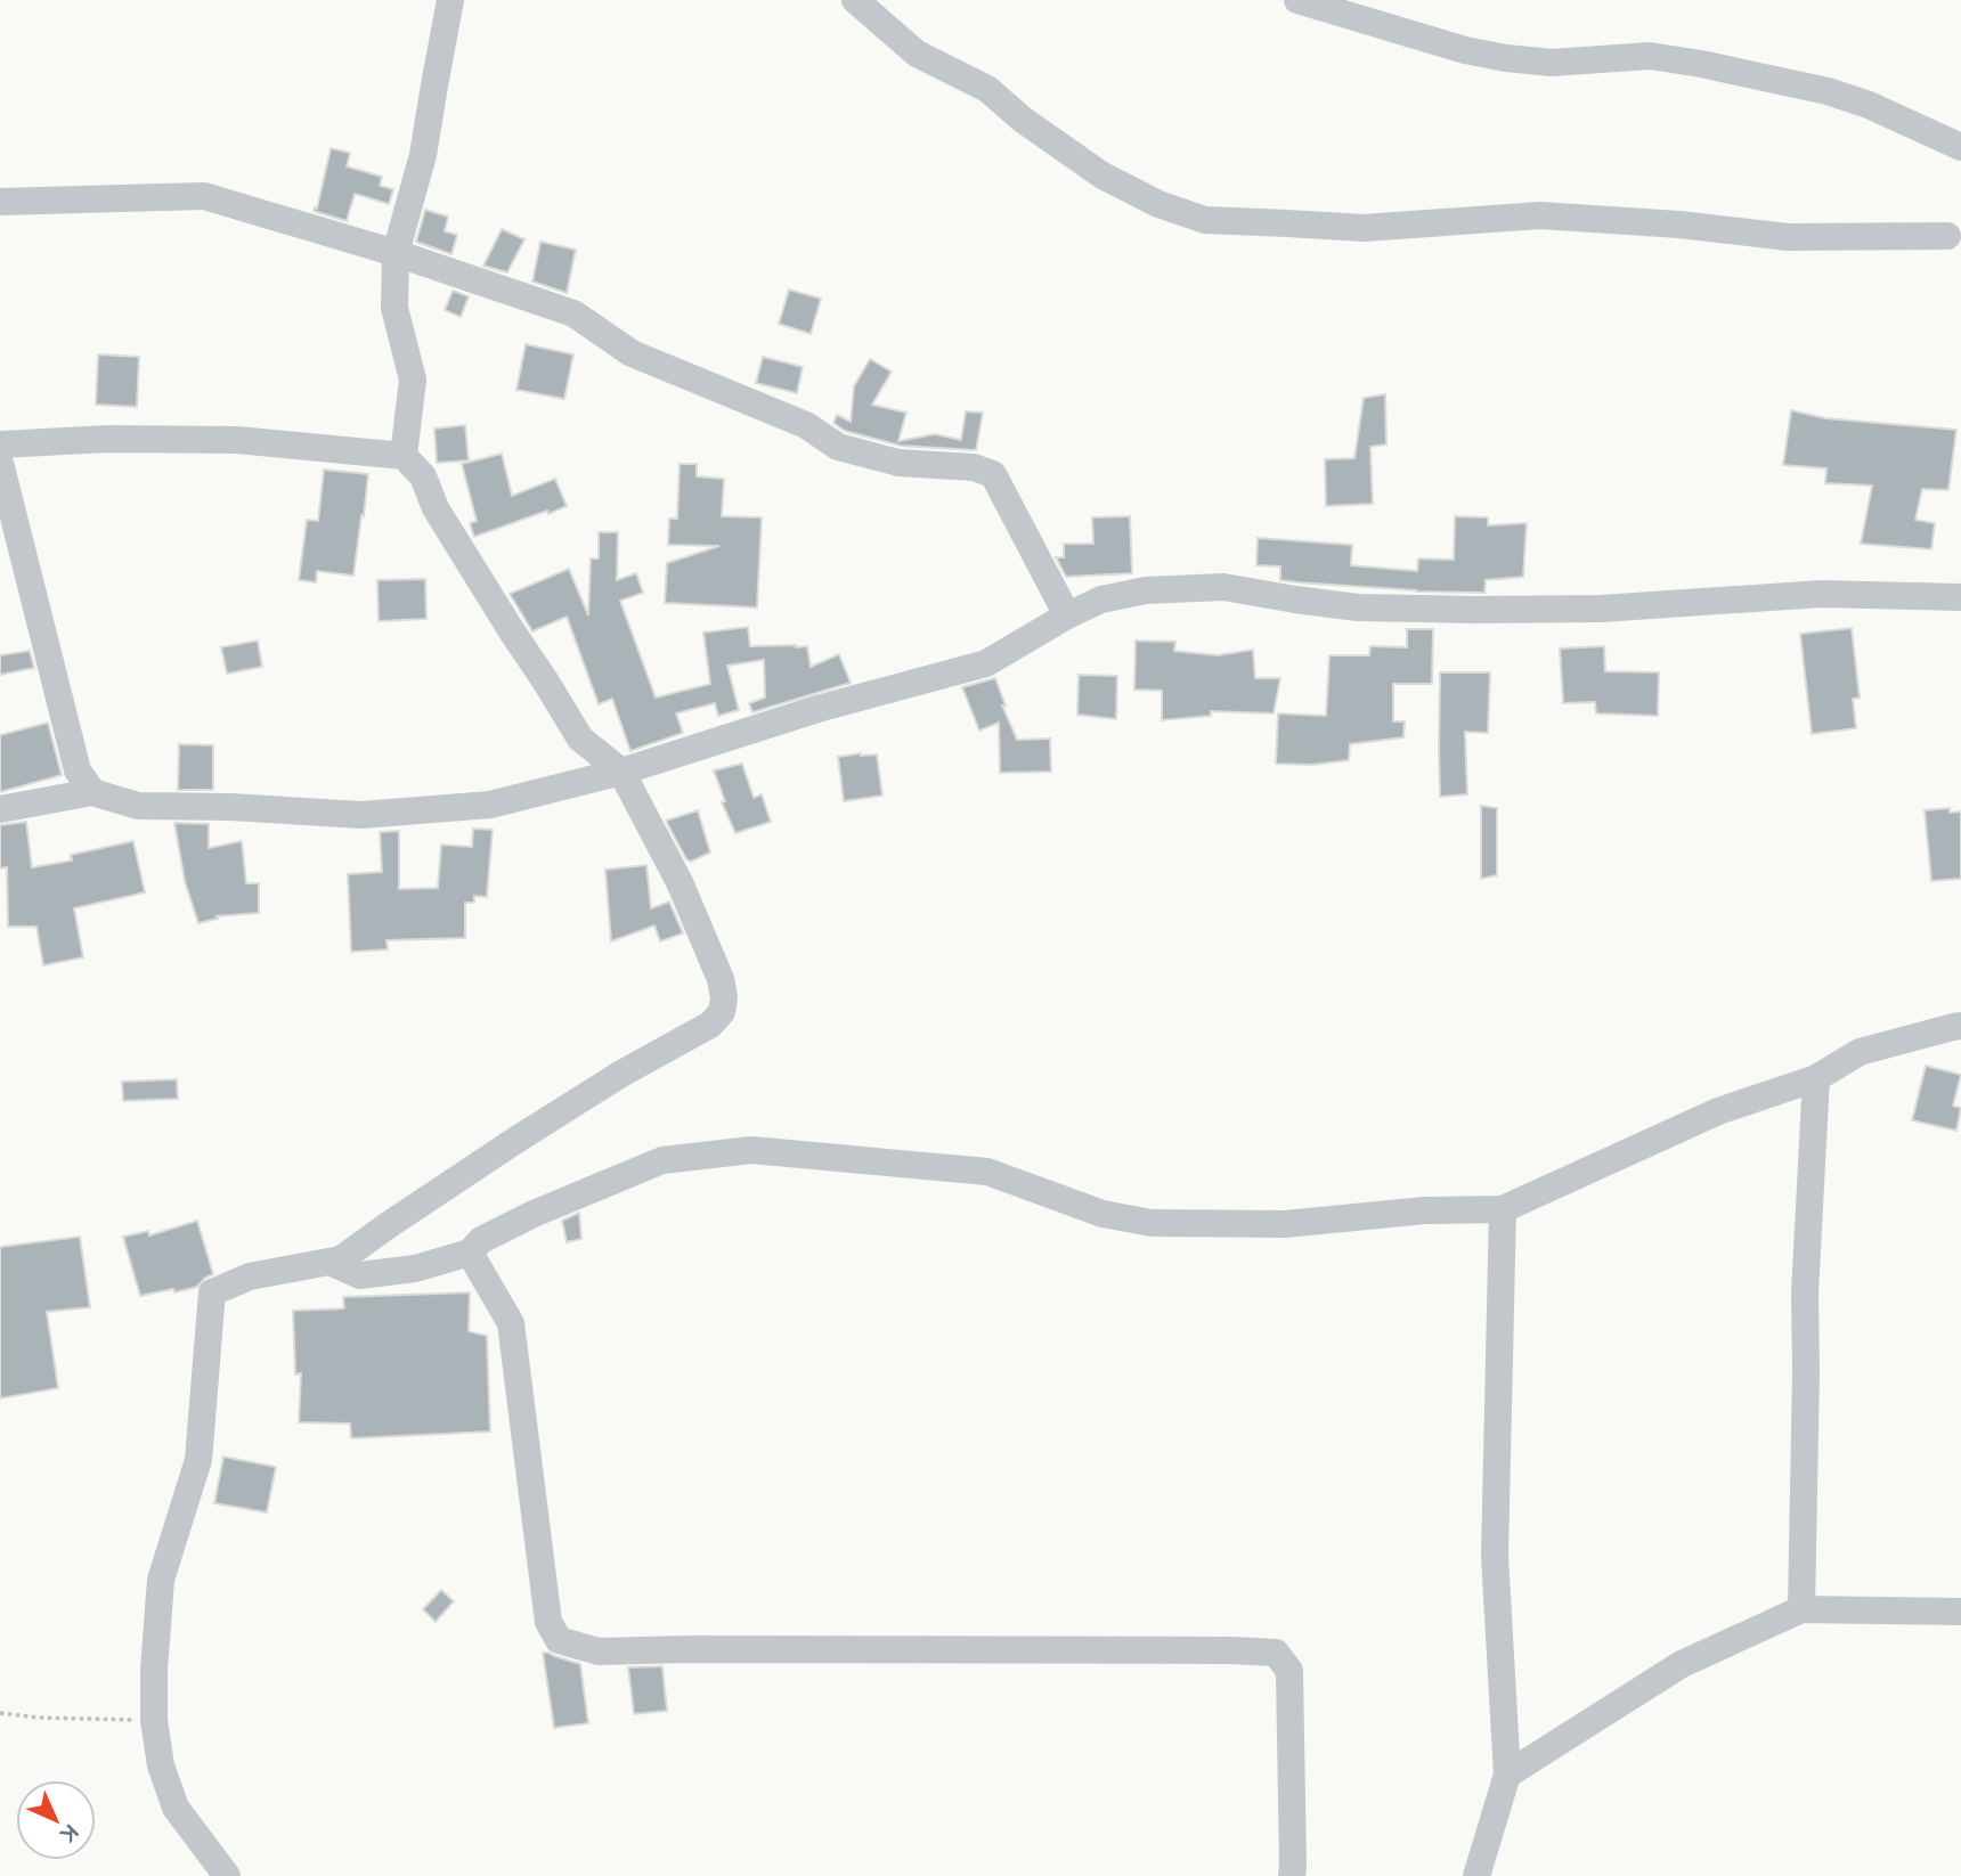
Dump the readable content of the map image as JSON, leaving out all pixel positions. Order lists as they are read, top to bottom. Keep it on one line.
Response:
{"north":"bottom right"}
